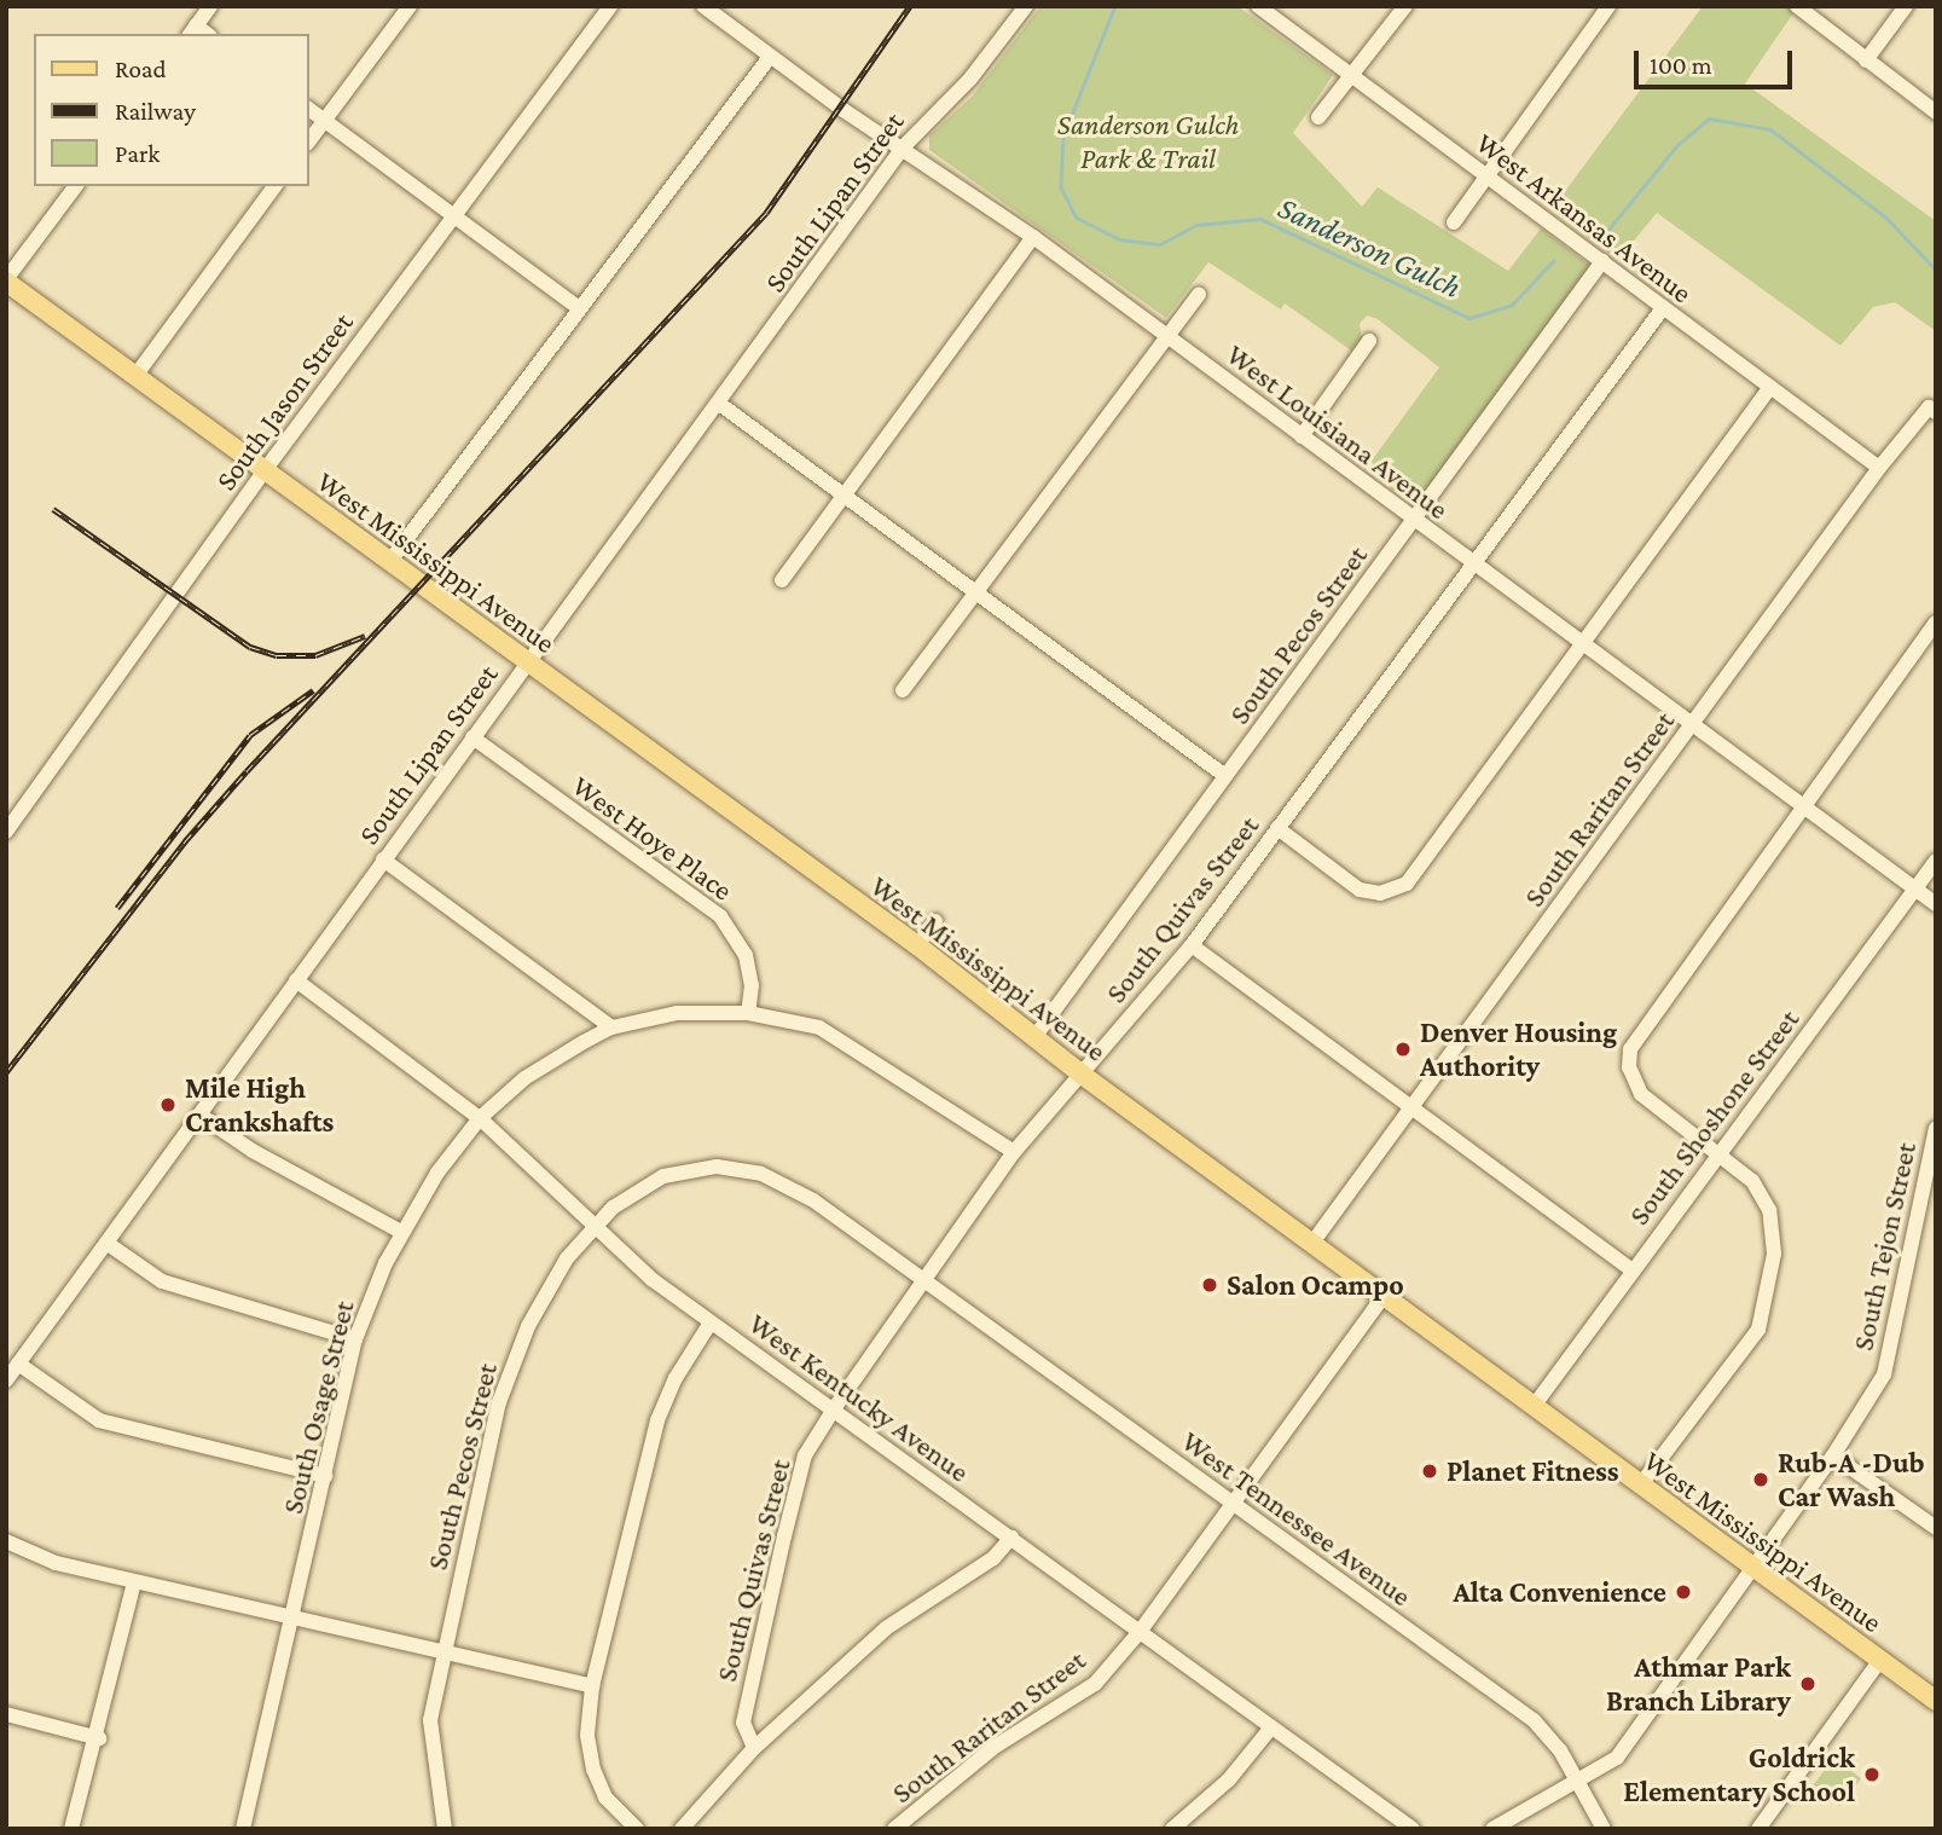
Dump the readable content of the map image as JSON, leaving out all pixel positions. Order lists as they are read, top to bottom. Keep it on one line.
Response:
{"streets":{"main road":["West Mississippi Avenue"],"street":["South Lipan Street","West Arkansas Avenue","South Jason Street","West Louisiana Avenue","South Pecos Street","South Raritan Street","West Hoye Place","South Quivas Street","South Shoshone Street","South Tejon Street","West Kentucky Avenue","South Osage Street","West Tennessee Avenue"]},"crossings":[["South Lipan Street","West Louisiana Avenue"],["South Lipan Street","West Mississippi Avenue"],["South Lipan Street","West Hoye Place"],["South Lipan Street","West Kentucky Avenue"],["West Arkansas Avenue","South Pecos Street"],["West Arkansas Avenue","South Raritan Street"],["West Arkansas Avenue","South Quivas Street"],["South Jason Street","West Mississippi Avenue"],["West Louisiana Avenue","South Pecos Street"],["West Louisiana Avenue","South Raritan Street"],["West Louisiana Avenue","South Quivas Street"],["West Louisiana Avenue","South Shoshone Street"],["West Mississippi Avenue","South Pecos Street"],["West Mississippi Avenue","South Raritan Street"],["West Mississippi Avenue","South Quivas Street"],["West Mississippi Avenue","South Shoshone Street"],["West Mississippi Avenue","South Tejon Street"],["South Pecos Street","West Kentucky Avenue"],["South Pecos Street","West Tennessee Avenue"],["South Raritan Street","West Kentucky Avenue"],["South Raritan Street","West Tennessee Avenue"],["West Hoye Place","South Osage Street"],["South Quivas Street","West Kentucky Avenue"],["South Quivas Street","West Tennessee Avenue"],["South Tejon Street","West Tennessee Avenue"],["West Kentucky Avenue","South Osage Street"]],"water":["Sanderson Gulch"],"parks":["Sanderson Gulch Park & Trail"],"places":["Denver Housing Authority","Mile High Crankshafts","Salon Ocampo","Planet Fitness","Rub-A -Dub Car Wash","Alta Convenience","Athmar Park Branch Library","Goldrick Elementary School"],"legend":["Road","Railway","Park"],"scale_bar":"100 m"}
